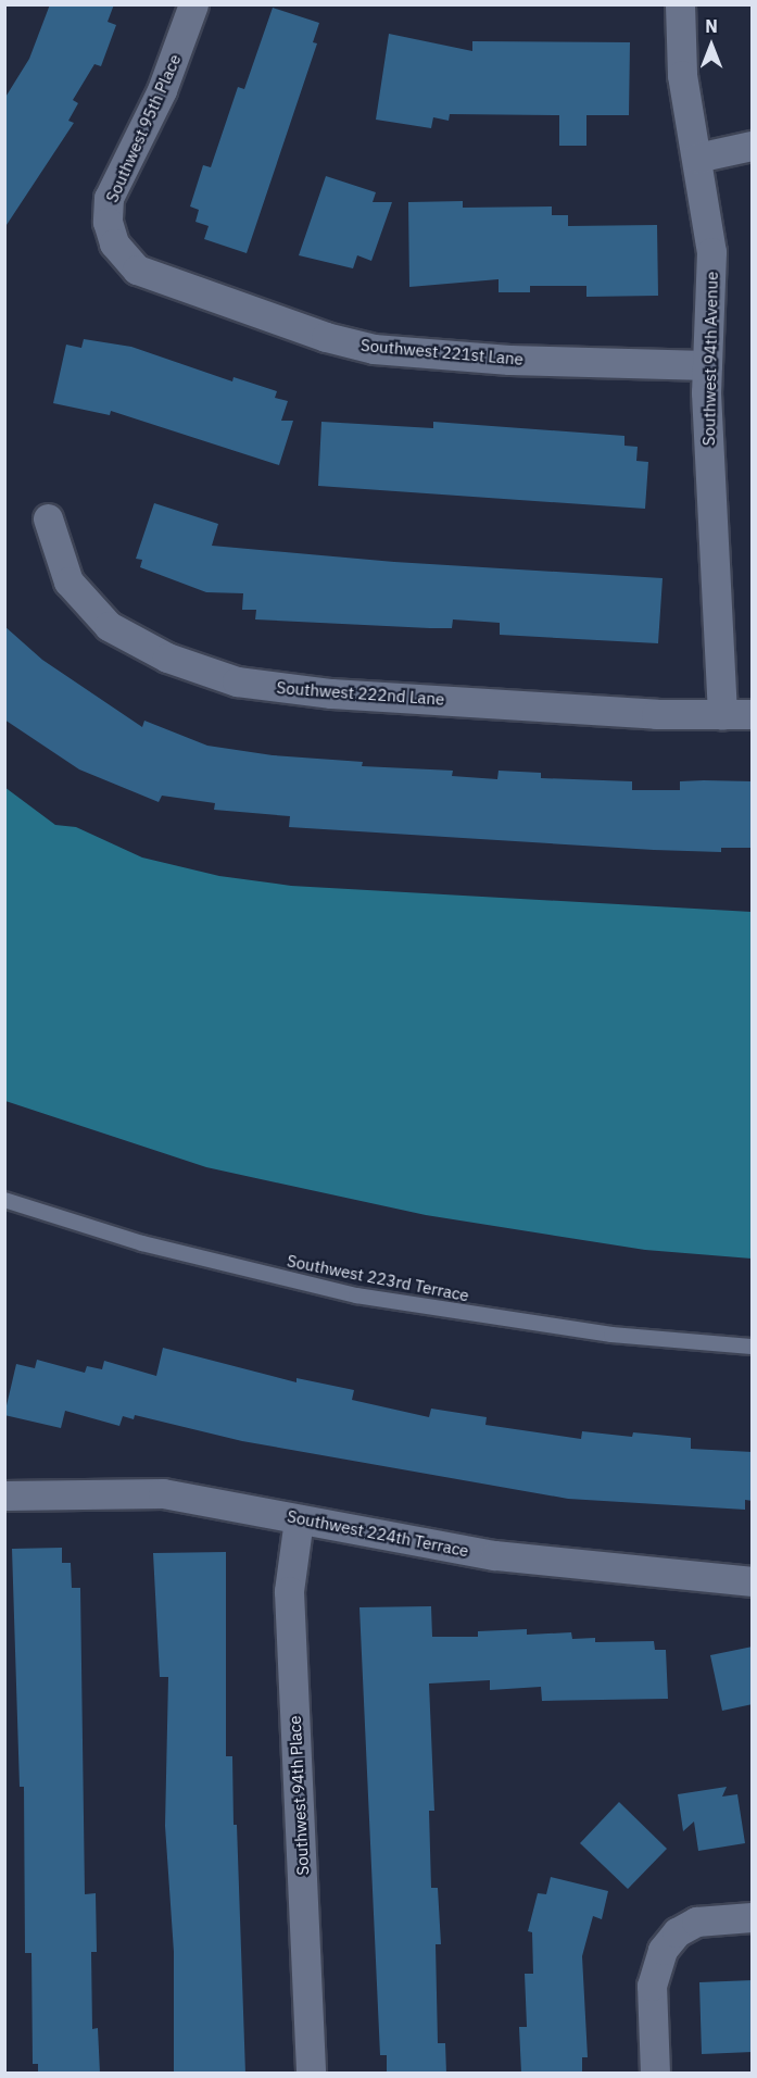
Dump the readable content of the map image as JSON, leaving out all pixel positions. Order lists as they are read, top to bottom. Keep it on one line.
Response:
{"streets":{"street":["Southwest 95th Place","Southwest 221st Lane","Southwest 94th Avenue","Southwest 222nd Lane","Southwest 224th Terrace","Southwest 94th Place"],"lane":["Southwest 223rd Terrace"]},"crossings":[["Southwest 95th Place","Southwest 221st Lane"],["Southwest 221st Lane","Southwest 94th Avenue"],["Southwest 94th Avenue","Southwest 222nd Lane"],["Southwest 224th Terrace","Southwest 94th Place"]],"north":"top"}
